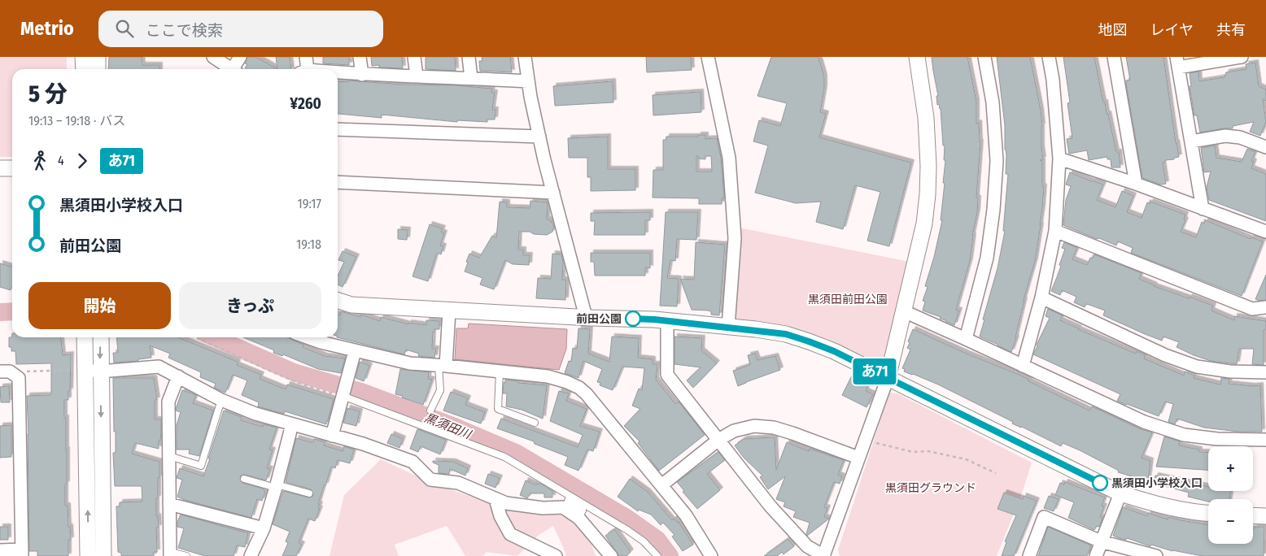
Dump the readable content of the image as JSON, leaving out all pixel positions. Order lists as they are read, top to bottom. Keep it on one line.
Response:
{"water":["黒須田川"],"parks":["黒須田前田公園","黒須田グラウンド"],"places":["前田公園","黒須田小学校入口"],"lines":["bus line あ71"],"page":{"header":"Metrio","search":"ここで検索","nav":["地図","レイヤ","共有"],"on_map":"あ71","heading":["5 分","19:13 – 19:18 · バス","¥260"],"legs":["4","あ71"],"list":[{"name":"黒須田小学校入口","value":"19:17"},{"name":"前田公園","value":"19:18"}],"buttons":["開始","きっぷ"],"map_buttons":["+","−"]}}
